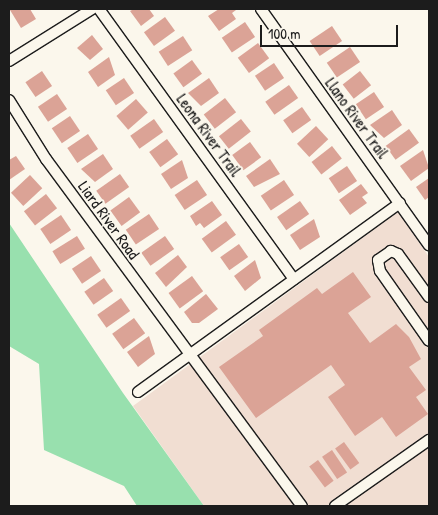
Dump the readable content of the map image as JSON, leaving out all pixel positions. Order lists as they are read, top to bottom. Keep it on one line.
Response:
{"streets":{"street":["Llano River Trail","Leona River Trail","Liard River Road"]},"scale_bar":"100 m"}
